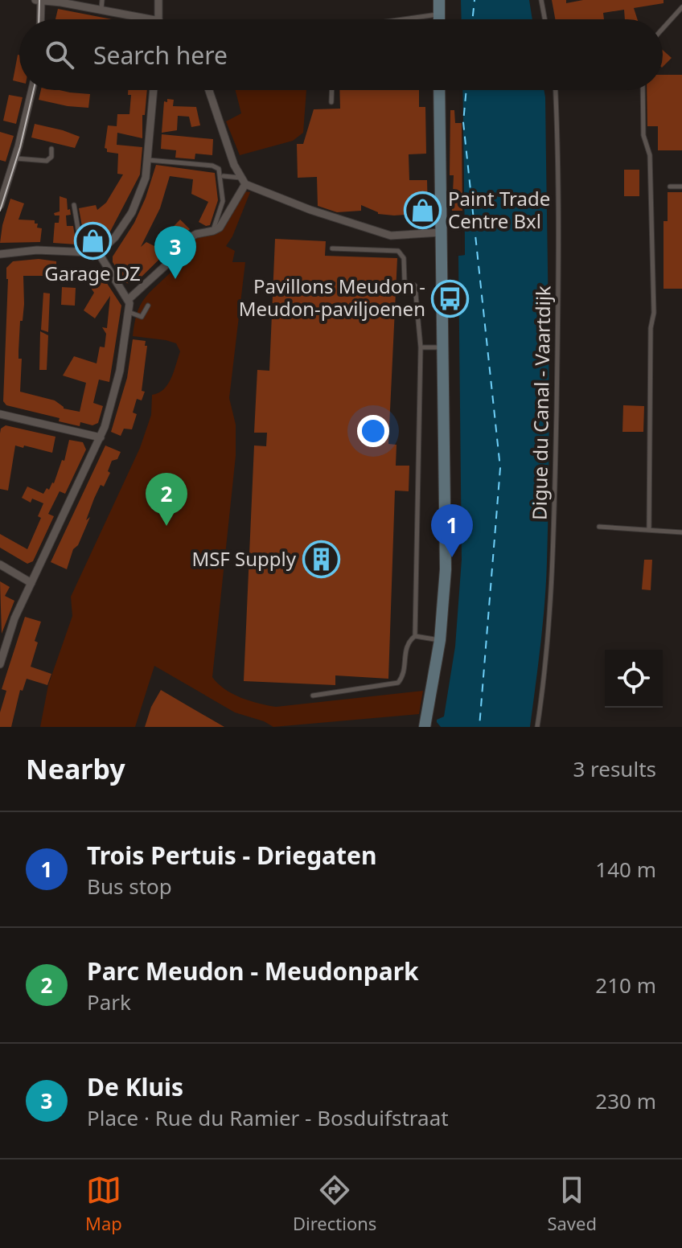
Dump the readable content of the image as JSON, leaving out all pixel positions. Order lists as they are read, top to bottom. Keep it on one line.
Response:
{"streets":{"lane":["Digue du Canal - Vaartdijk"]},"places":{"shop":["Paint Trade Centre Bxl","Garage DZ"],"bus stop":["Pavillons Meudon - Meudon-paviljoenen"],"building":["MSF Supply"]},"page":{"search":"Search here","pins":["3","2","1"],"heading":["Nearby","3 results"],"list":[{"mark":"1","name":"Trois Pertuis - Driegaten","note":"Bus stop","value":"140 m"},{"mark":"2","name":"Parc Meudon - Meudonpark","note":"Park","value":"210 m"},{"mark":"3","name":"De Kluis","note":"Place · Rue du Ramier - Bosduifstraat","value":"230 m"}],"nav":["Map","Directions","Saved"]}}
